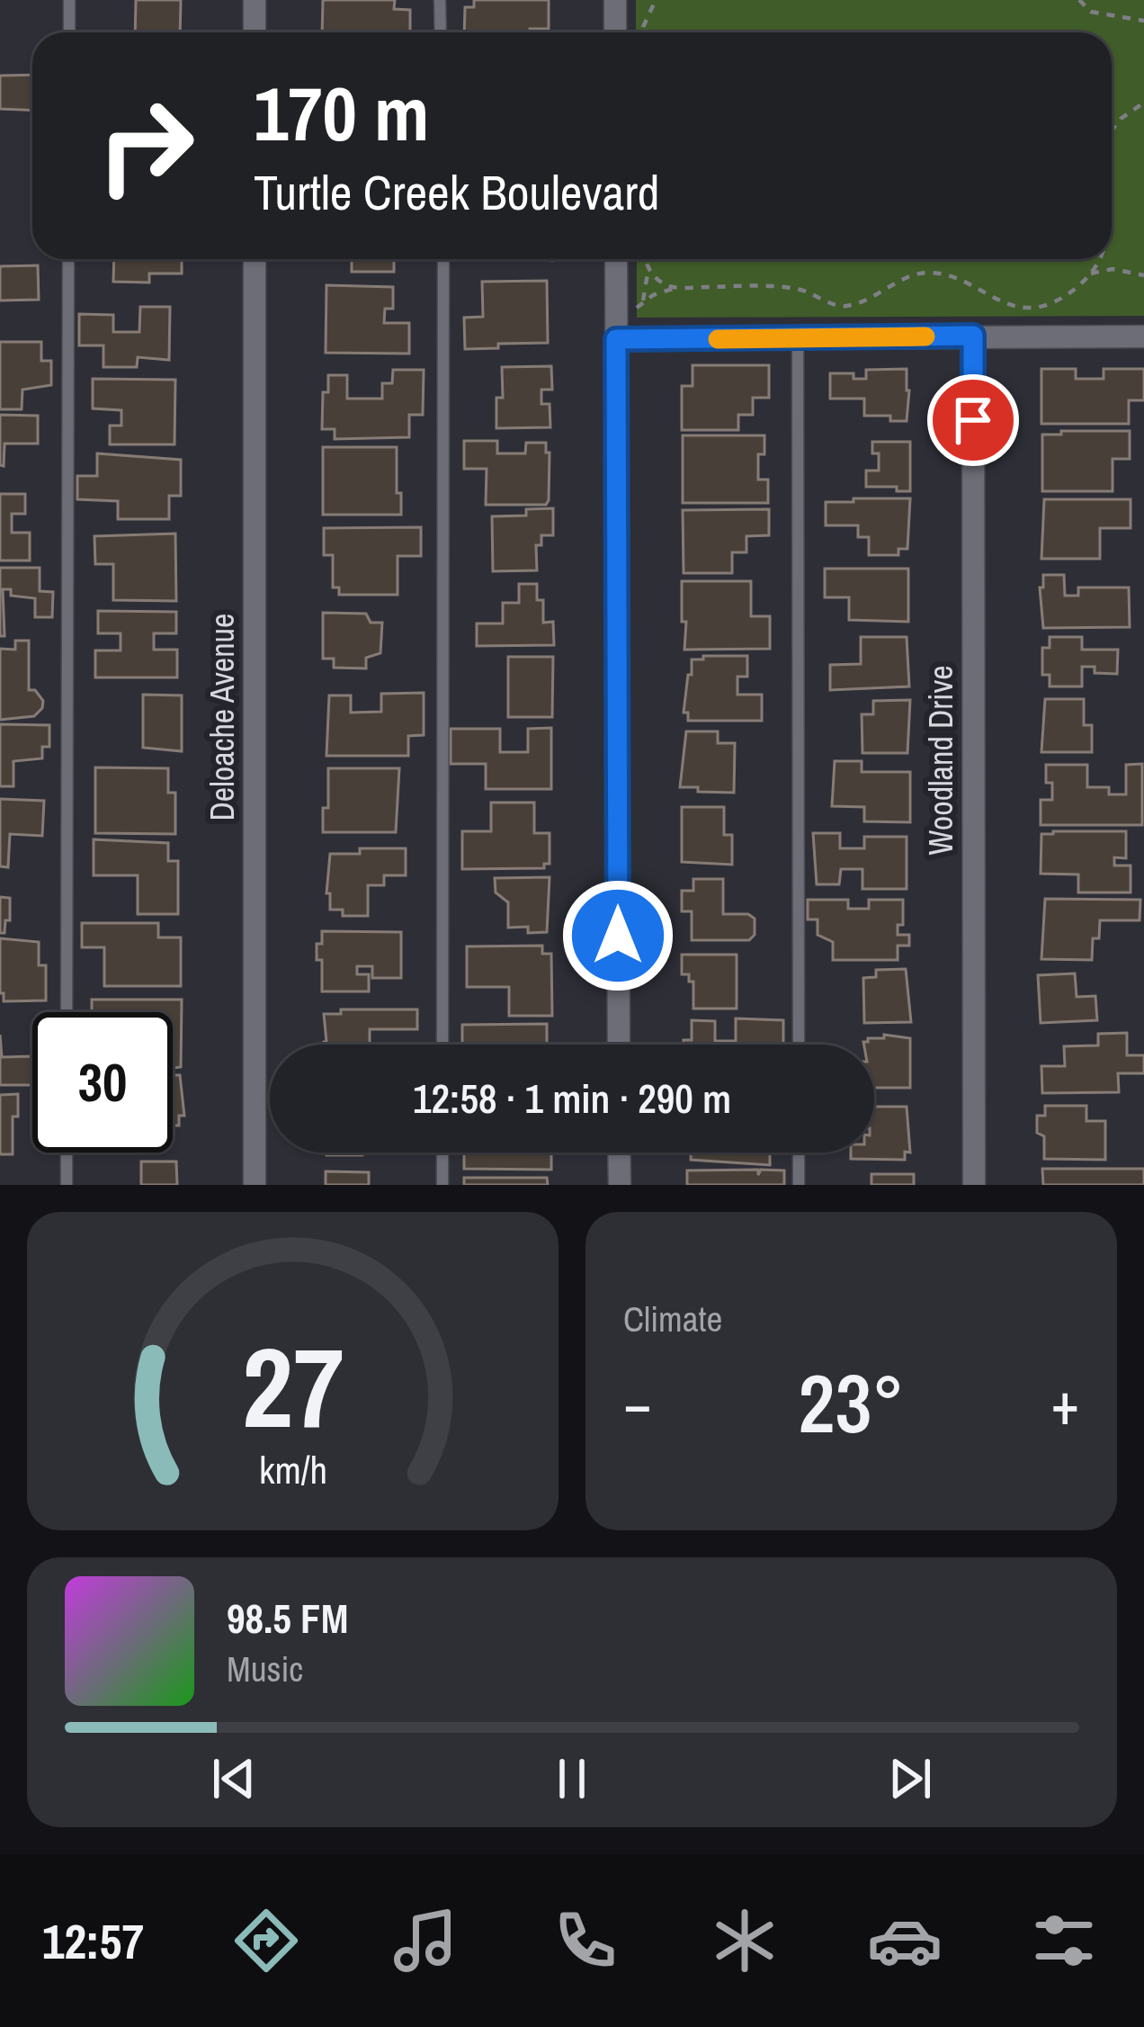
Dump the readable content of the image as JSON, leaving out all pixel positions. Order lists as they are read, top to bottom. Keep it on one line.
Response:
{"streets":{"street":["Deloache Avenue","Woodland Drive"]},"page":{"turn":["170 m","Turtle Creek Boulevard"],"limit":"30","trip":"12:58 · 1 min · 290 m","tile":"Climate","heat":["−","23°","+"],"song":["98.5 FM","Music"],"tabs":"12:57","gauge":["27","km/h"]}}
